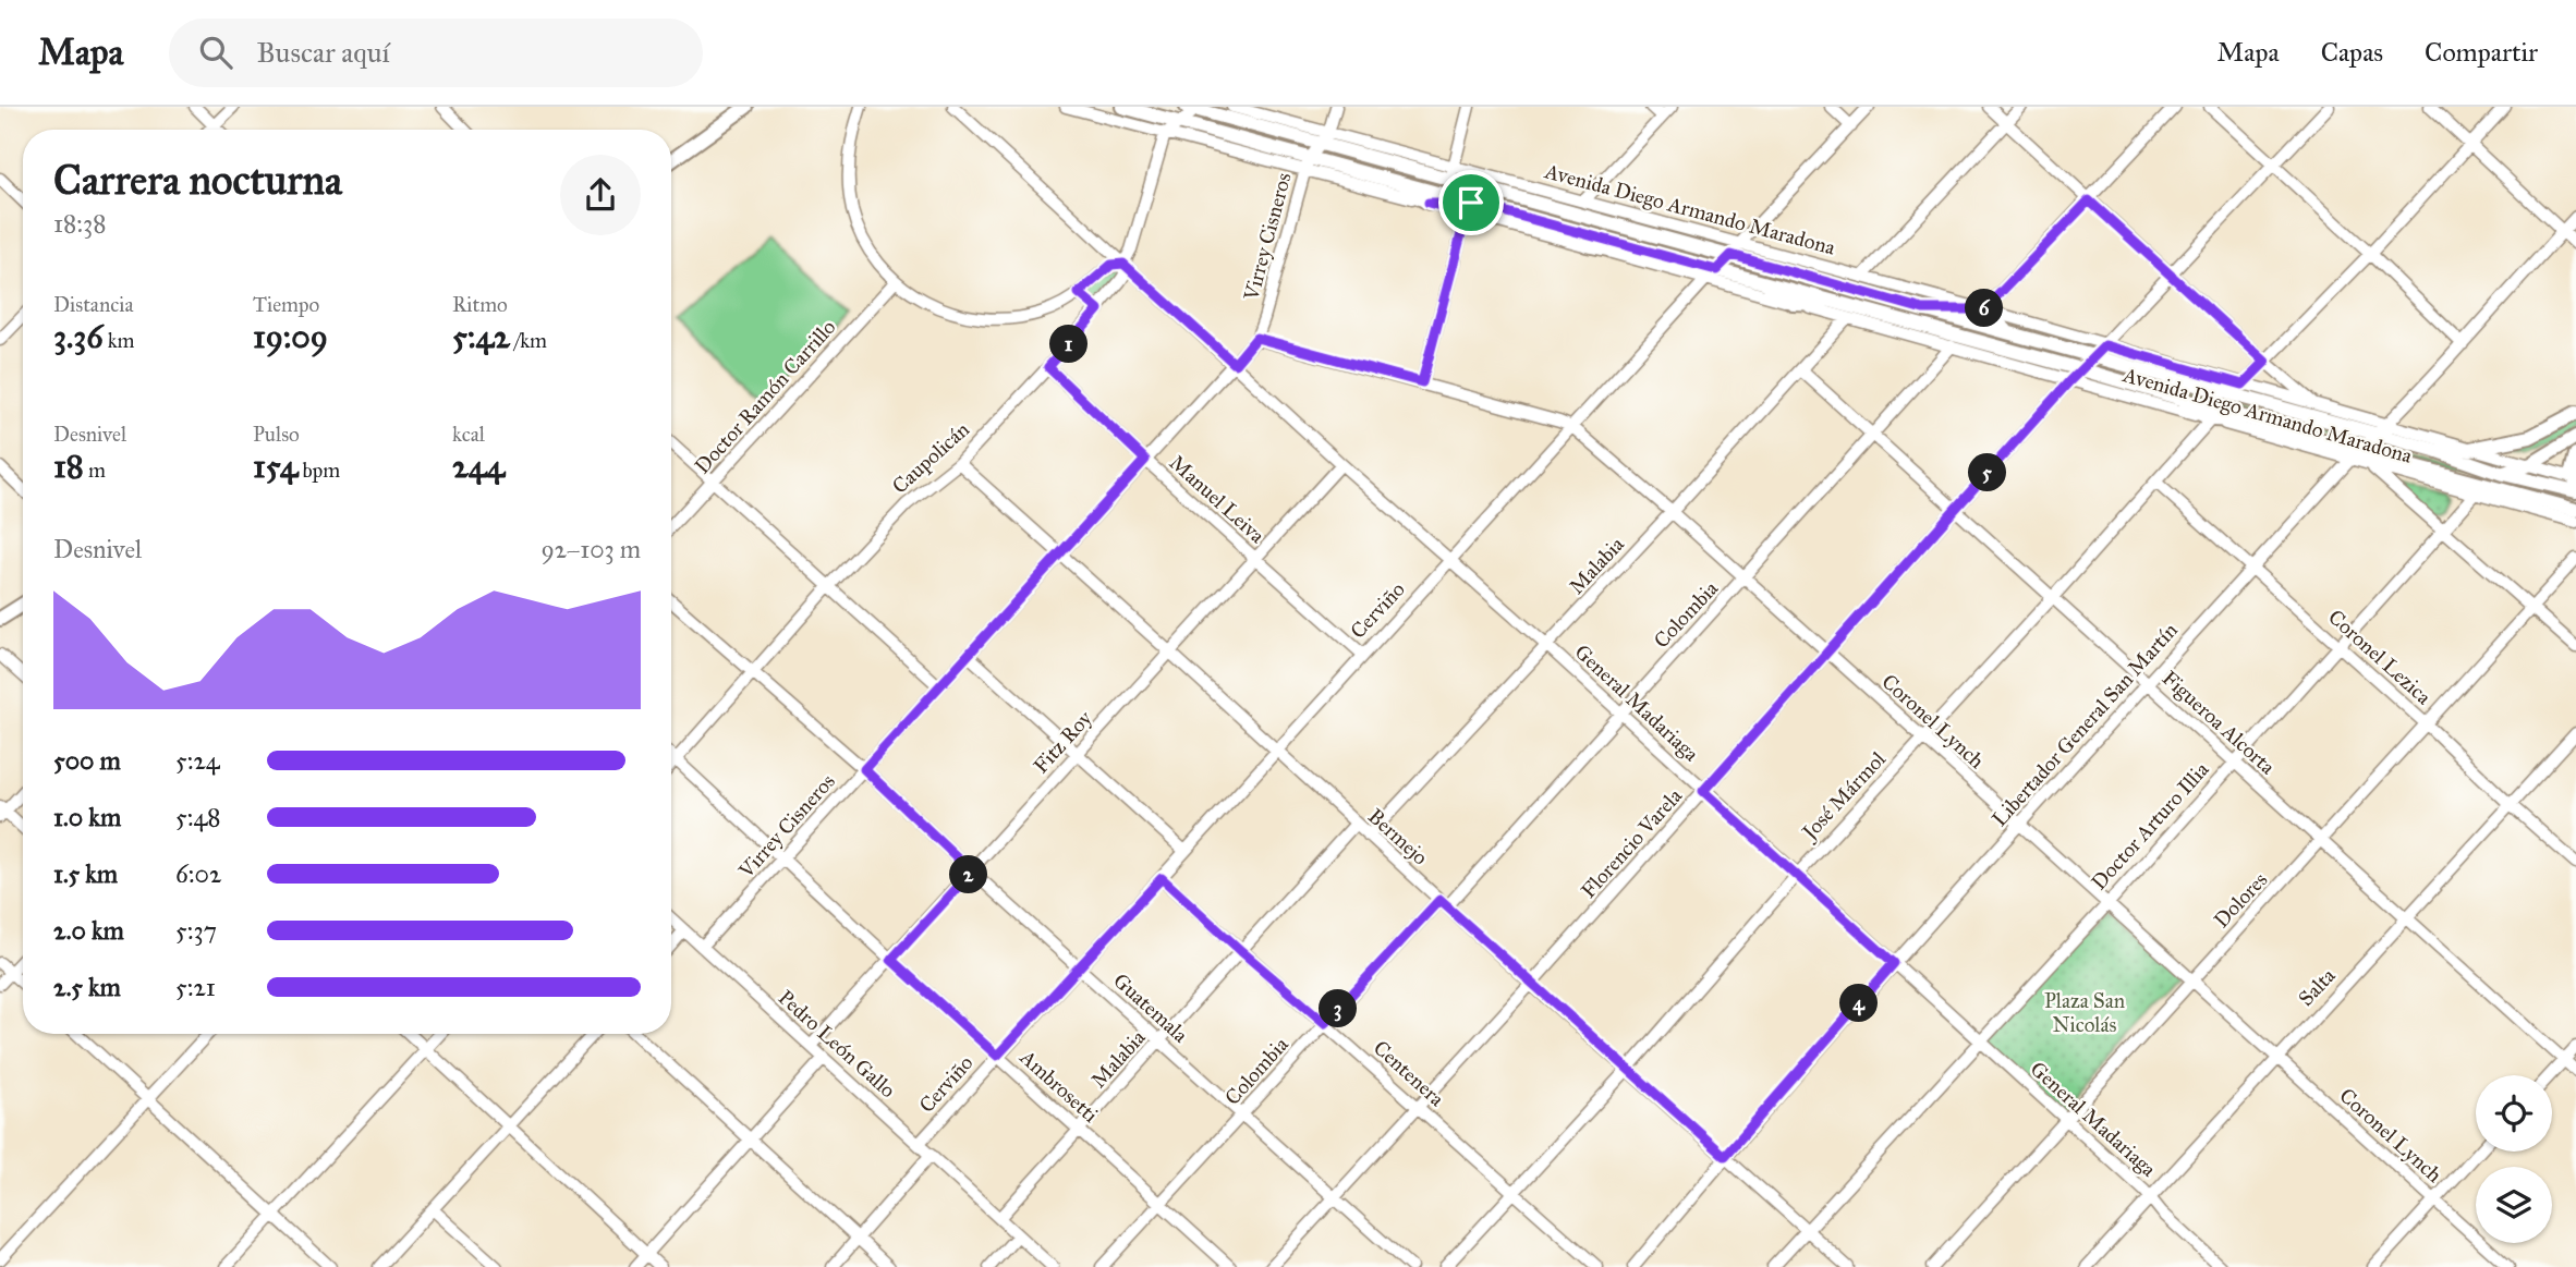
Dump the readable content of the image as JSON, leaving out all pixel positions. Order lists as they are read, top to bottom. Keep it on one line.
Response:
{"streets":{"main road":["Avenida Diego Armando Maradona","Doctor Arturo Illia"],"street":["Virrey Cisneros","Doctor Ramón Carrillo","Caupolicán","Manuel Leiva","Malabia","Cerviño","Colombia","Coronel Lezica","General Madariaga","Coronel Lynch","Figueroa Alcorta","Libertador General San Martín","Fitz Roy","José Mármol","Bermejo","Florencio Varela","Dolores","Salta","Guatemala","Pedro León Gallo","Centenera","Ambrosetti"]},"crossings":[["Avenida Diego Armando Maradona","Virrey Cisneros"],["Avenida Diego Armando Maradona","Caupolicán"],["Avenida Diego Armando Maradona","Malabia"],["Avenida Diego Armando Maradona","Cerviño"],["Avenida Diego Armando Maradona","Colombia"],["Avenida Diego Armando Maradona","Libertador General San Martín"],["Avenida Diego Armando Maradona","José Mármol"],["Avenida Diego Armando Maradona","Doctor Arturo Illia"],["Avenida Diego Armando Maradona","Florencio Varela"],["Virrey Cisneros","Manuel Leiva"],["Virrey Cisneros","General Madariaga"],["Virrey Cisneros","Coronel Lynch"],["Virrey Cisneros","Bermejo"],["Virrey Cisneros","Guatemala"],["Virrey Cisneros","Pedro León Gallo"],["Virrey Cisneros","Ambrosetti"],["Caupolicán","Manuel Leiva"],["Caupolicán","General Madariaga"],["Caupolicán","Bermejo"],["Caupolicán","Guatemala"],["Caupolicán","Ambrosetti"],["Manuel Leiva","Cerviño"],["Manuel Leiva","Fitz Roy"],["Malabia","General Madariaga"],["Malabia","Coronel Lynch"],["Malabia","Figueroa Alcorta"],["Malabia","Bermejo"],["Malabia","Guatemala"],["Malabia","Pedro León Gallo"],["Malabia","Centenera"],["Malabia","Ambrosetti"],["Cerviño","General Madariaga"],["Cerviño","Coronel Lynch"],["Cerviño","Bermejo"],["Cerviño","Guatemala"],["Cerviño","Pedro León Gallo"],["Cerviño","Centenera"],["Cerviño","Ambrosetti"],["Colombia","General Madariaga"],["Colombia","Coronel Lynch"],["Colombia","Figueroa Alcorta"],["Colombia","Bermejo"],["Colombia","Guatemala"],["Colombia","Centenera"],["Colombia","Ambrosetti"],["Coronel Lezica","Libertador General San Martín"],["Coronel Lezica","José Mármol"],["Coronel Lezica","Doctor Arturo Illia"],["Coronel Lezica","Dolores"],["Coronel Lezica","Salta"],["General Madariaga","Libertador General San Martín"],["General Madariaga","Fitz Roy"],["General Madariaga","José Mármol"],["General Madariaga","Doctor Arturo Illia"],["General Madariaga","Florencio Varela"],["General Madariaga","Dolores"],["General Madariaga","Salta"],["Coronel Lynch","Libertador General San Martín"],["Coronel Lynch","José Mármol"],["Coronel Lynch","Doctor Arturo Illia"],["Coronel Lynch","Florencio Varela"],["Coronel Lynch","Dolores"],["Coronel Lynch","Salta"],["Figueroa Alcorta","Libertador General San Martín"],["Figueroa Alcorta","José Mármol"],["Figueroa Alcorta","Doctor Arturo Illia"],["Figueroa Alcorta","Florencio Varela"],["Figueroa Alcorta","Dolores"],["Figueroa Alcorta","Salta"],["Libertador General San Martín","Bermejo"],["Fitz Roy","Bermejo"],["Fitz Roy","Guatemala"],["Fitz Roy","Pedro León Gallo"],["Fitz Roy","Ambrosetti"],["José Mármol","Bermejo"],["José Mármol","Centenera"],["Doctor Arturo Illia","Bermejo"],["Bermejo","Florencio Varela"],["Florencio Varela","Guatemala"],["Florencio Varela","Centenera"]],"parks":["Plaza San Nicolás"],"page":{"header":"Mapa","search":"Buscar aquí","nav":["Mapa","Capas","Compartir"],"heading":["Carrera nocturna","18:38"],"stats":[["Distancia","3.36 km"],["Tiempo","19:09"],["Ritmo","5:42 /km"],["Desnivel","18 m"],["Pulso","154 bpm"],["kcal","244"]],"pins":["6","1","5","2","4","3"],"chart":["Desnivel","92–103 m"],"list":[{"name":"500 m","note":"5:24"},{"name":"1.0 km","note":"5:48"},{"name":"1.5 km","note":"6:02"},{"name":"2.0 km","note":"5:37"},{"name":"2.5 km","note":"5:21"}]}}
